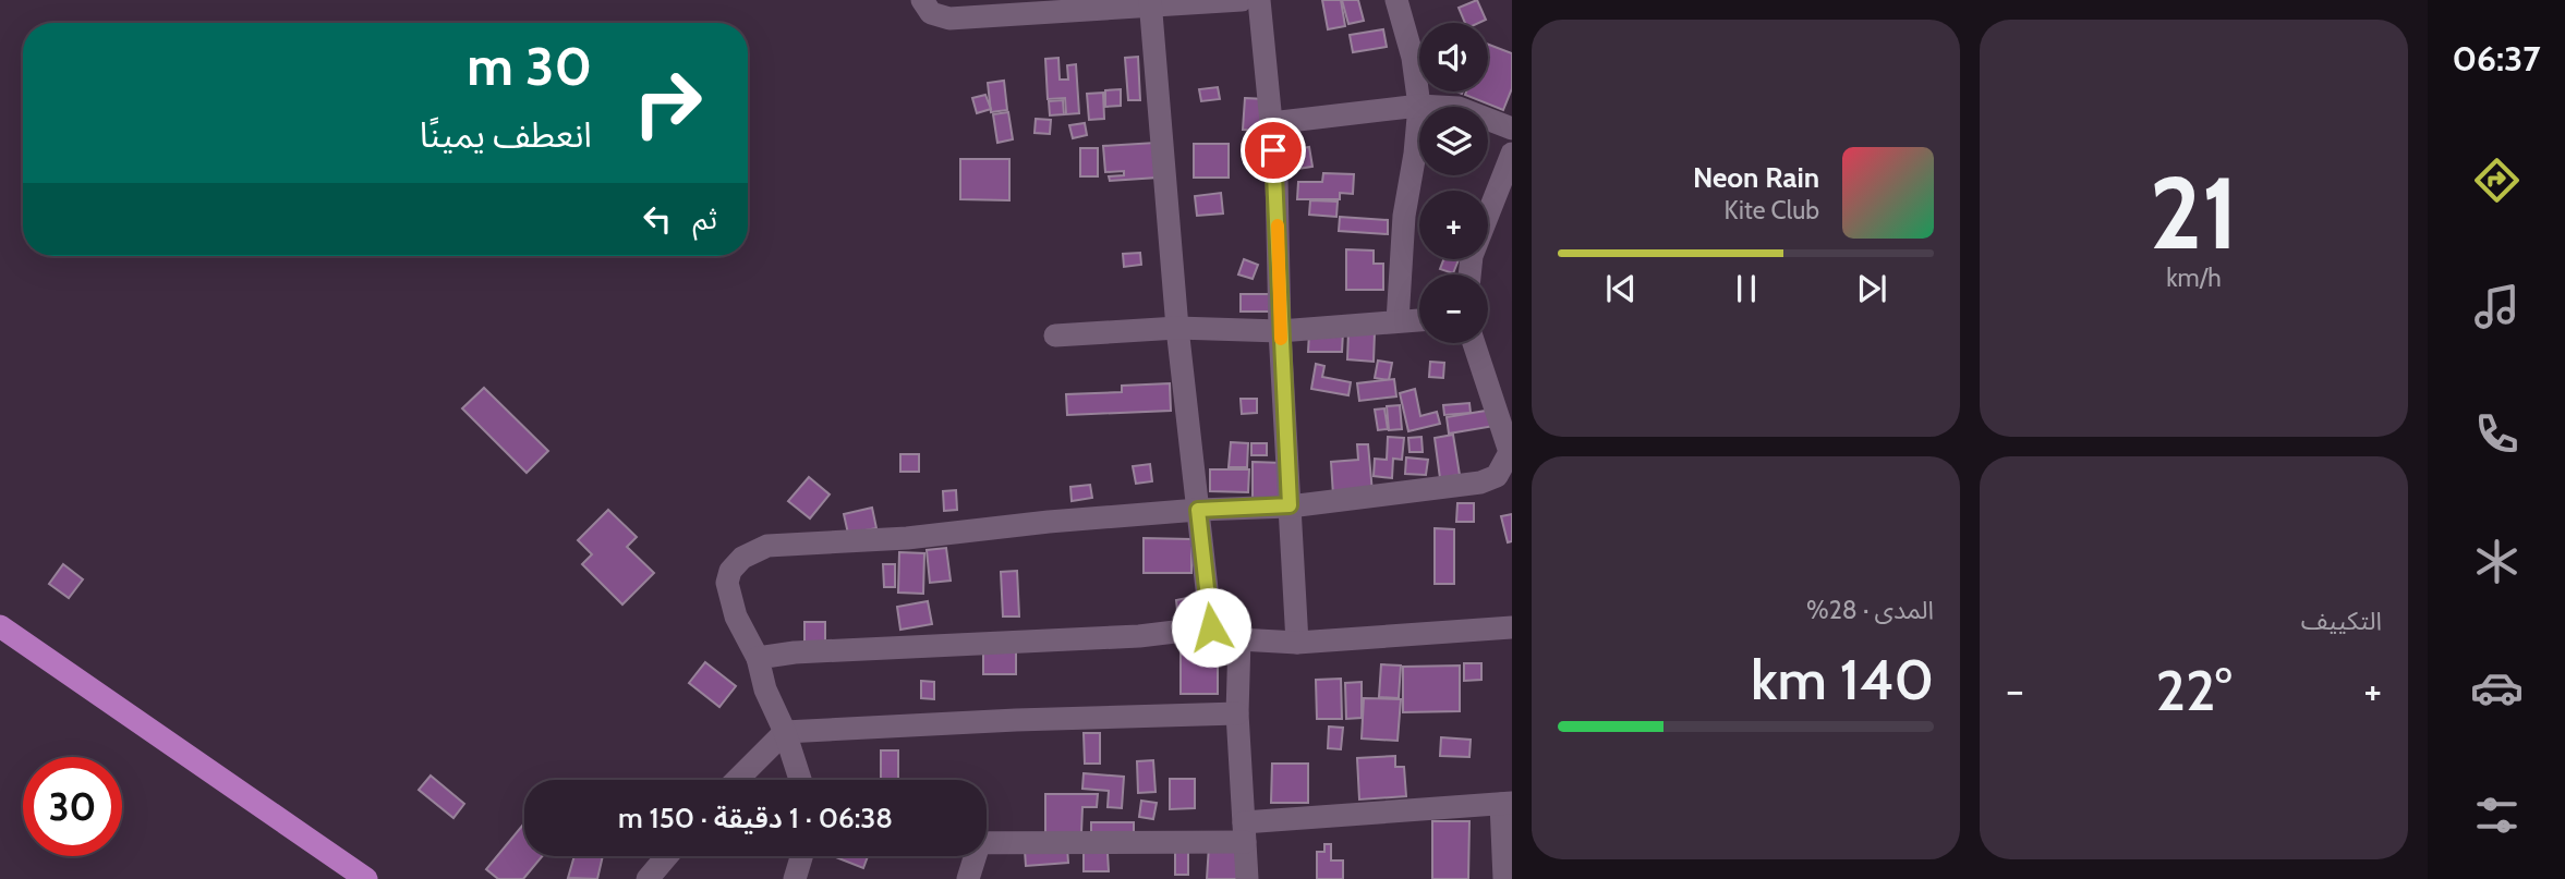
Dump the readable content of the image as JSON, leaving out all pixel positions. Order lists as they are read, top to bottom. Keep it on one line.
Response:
{"page":{"tabs":"06:37","tile":[["21","km/h"],"التكييف",["المدى · 28%","140 km"]],"map_buttons":["+","−"],"turn":["30 m","انعطف يمينًا"],"song":["Neon Rain","Kite Club"],"then":"ثم","heat":["−","22°","+"],"limit":"30","trip":"06:38 · 1 دقيقة · 150 m"}}
